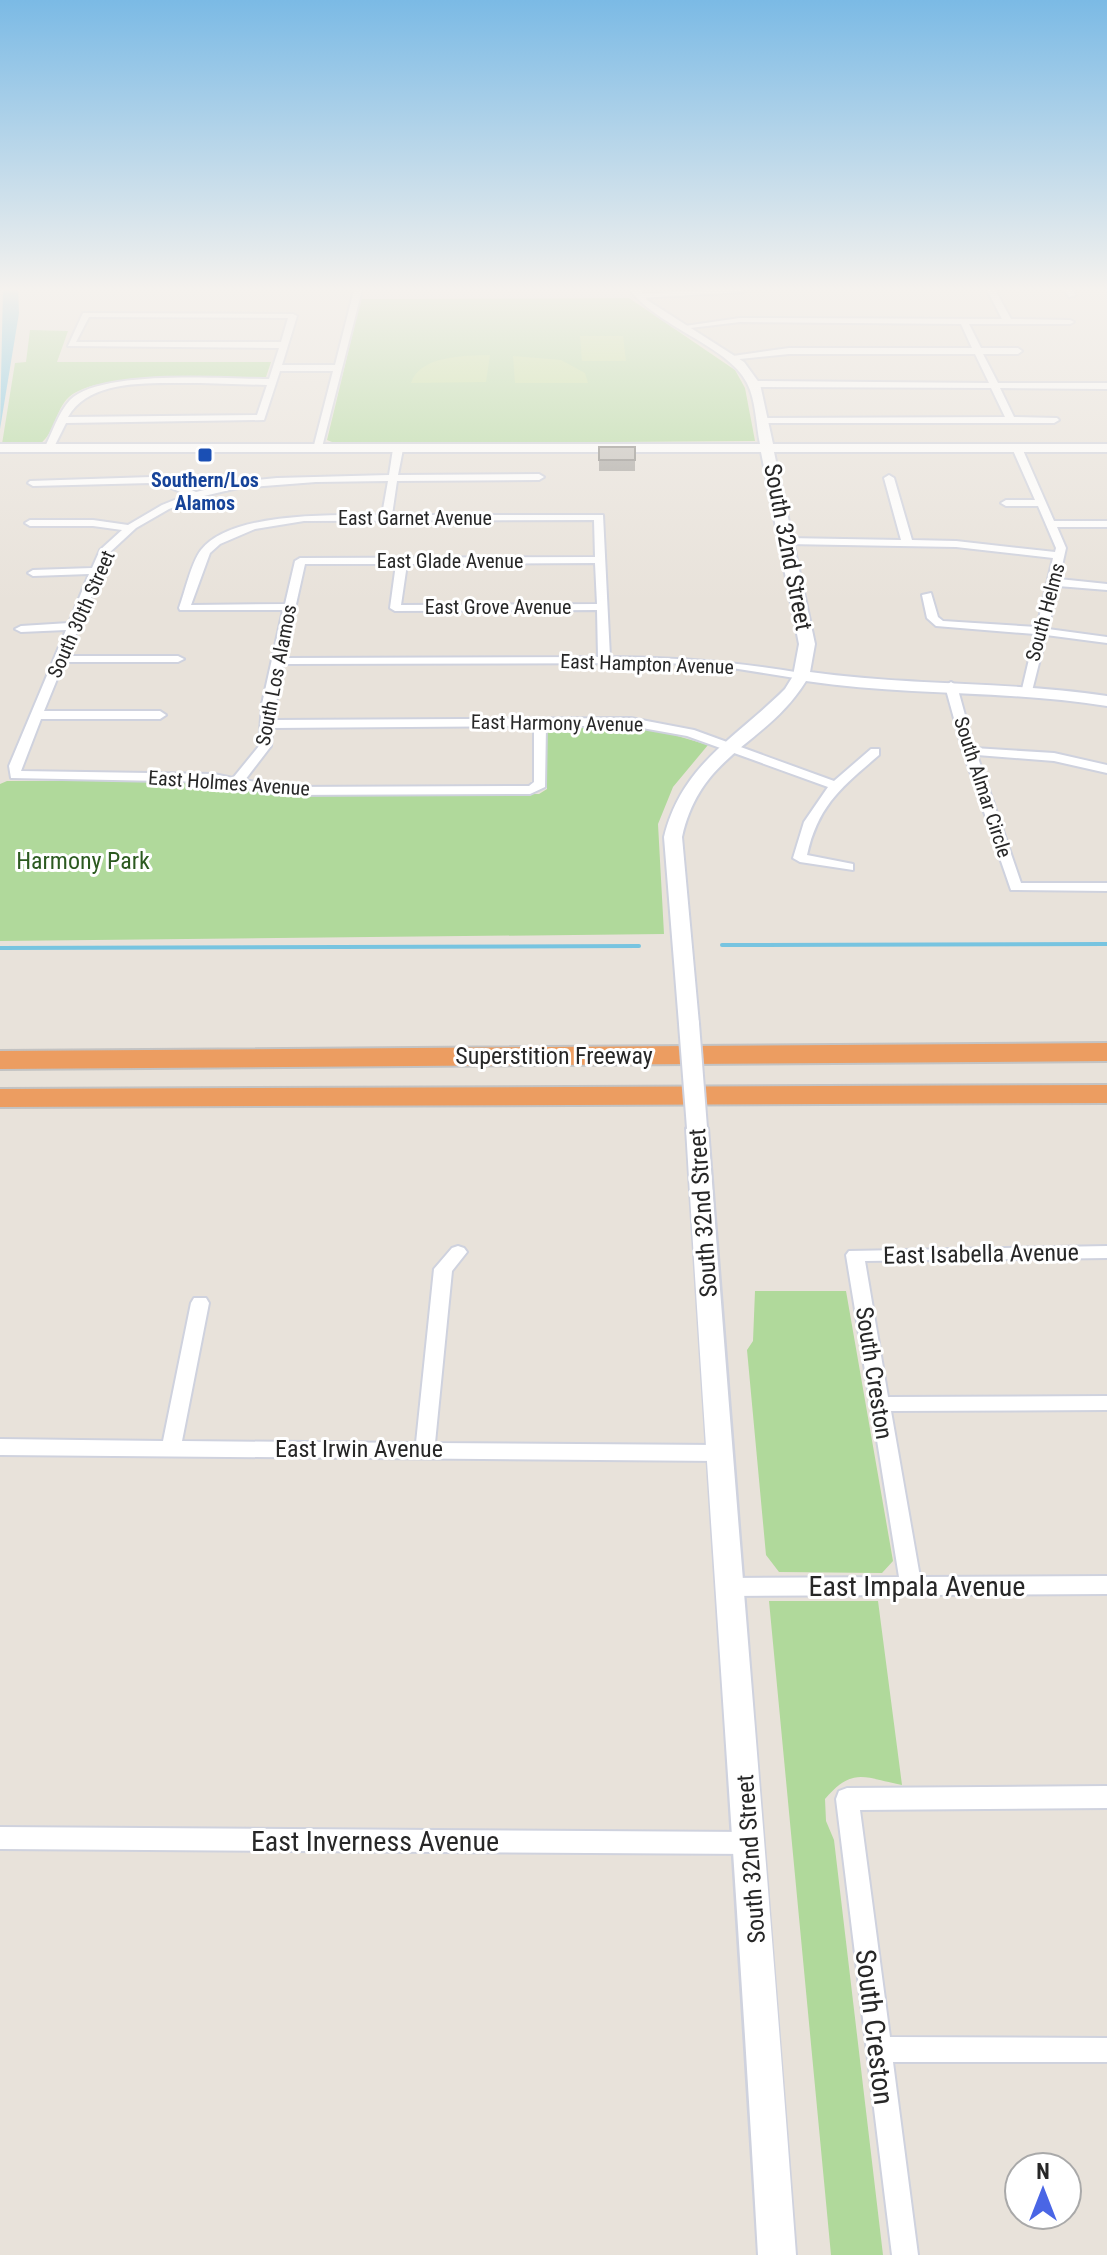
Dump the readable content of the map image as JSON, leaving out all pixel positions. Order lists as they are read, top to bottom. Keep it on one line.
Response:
{"streets":{"highway":["Superstition Freeway"],"street":["East Garnet Avenue","South 32nd Street","East Glade Avenue","East Grove Avenue","South Helms","South 30th Street","East Hampton Avenue","South Los Alamos","East Harmony Avenue","East Holmes Avenue","South Almar Circle","East Isabella Avenue","South Creston","East Irwin Avenue","East Impala Avenue","East Inverness Avenue"]},"crossings":[["East Garnet Avenue","East Glade Avenue"],["East Garnet Avenue","South Los Alamos"],["South 32nd Street","East Hampton Avenue"],["South 32nd Street","East Harmony Avenue"],["South 32nd Street","East Irwin Avenue"],["South 32nd Street","East Impala Avenue"],["South 32nd Street","East Inverness Avenue"],["East Glade Avenue","East Grove Avenue"],["East Glade Avenue","South Los Alamos"],["South Helms","East Hampton Avenue"],["South 30th Street","East Holmes Avenue"],["East Hampton Avenue","South Los Alamos"],["East Hampton Avenue","South Almar Circle"],["South Los Alamos","East Harmony Avenue"],["South Los Alamos","East Holmes Avenue"],["East Harmony Avenue","East Holmes Avenue"],["East Isabella Avenue","South Creston"],["South Creston","East Impala Avenue"]],"parks":["Harmony Park"],"places":{"transit":["Southern/Los Alamos"]},"north":"top"}
